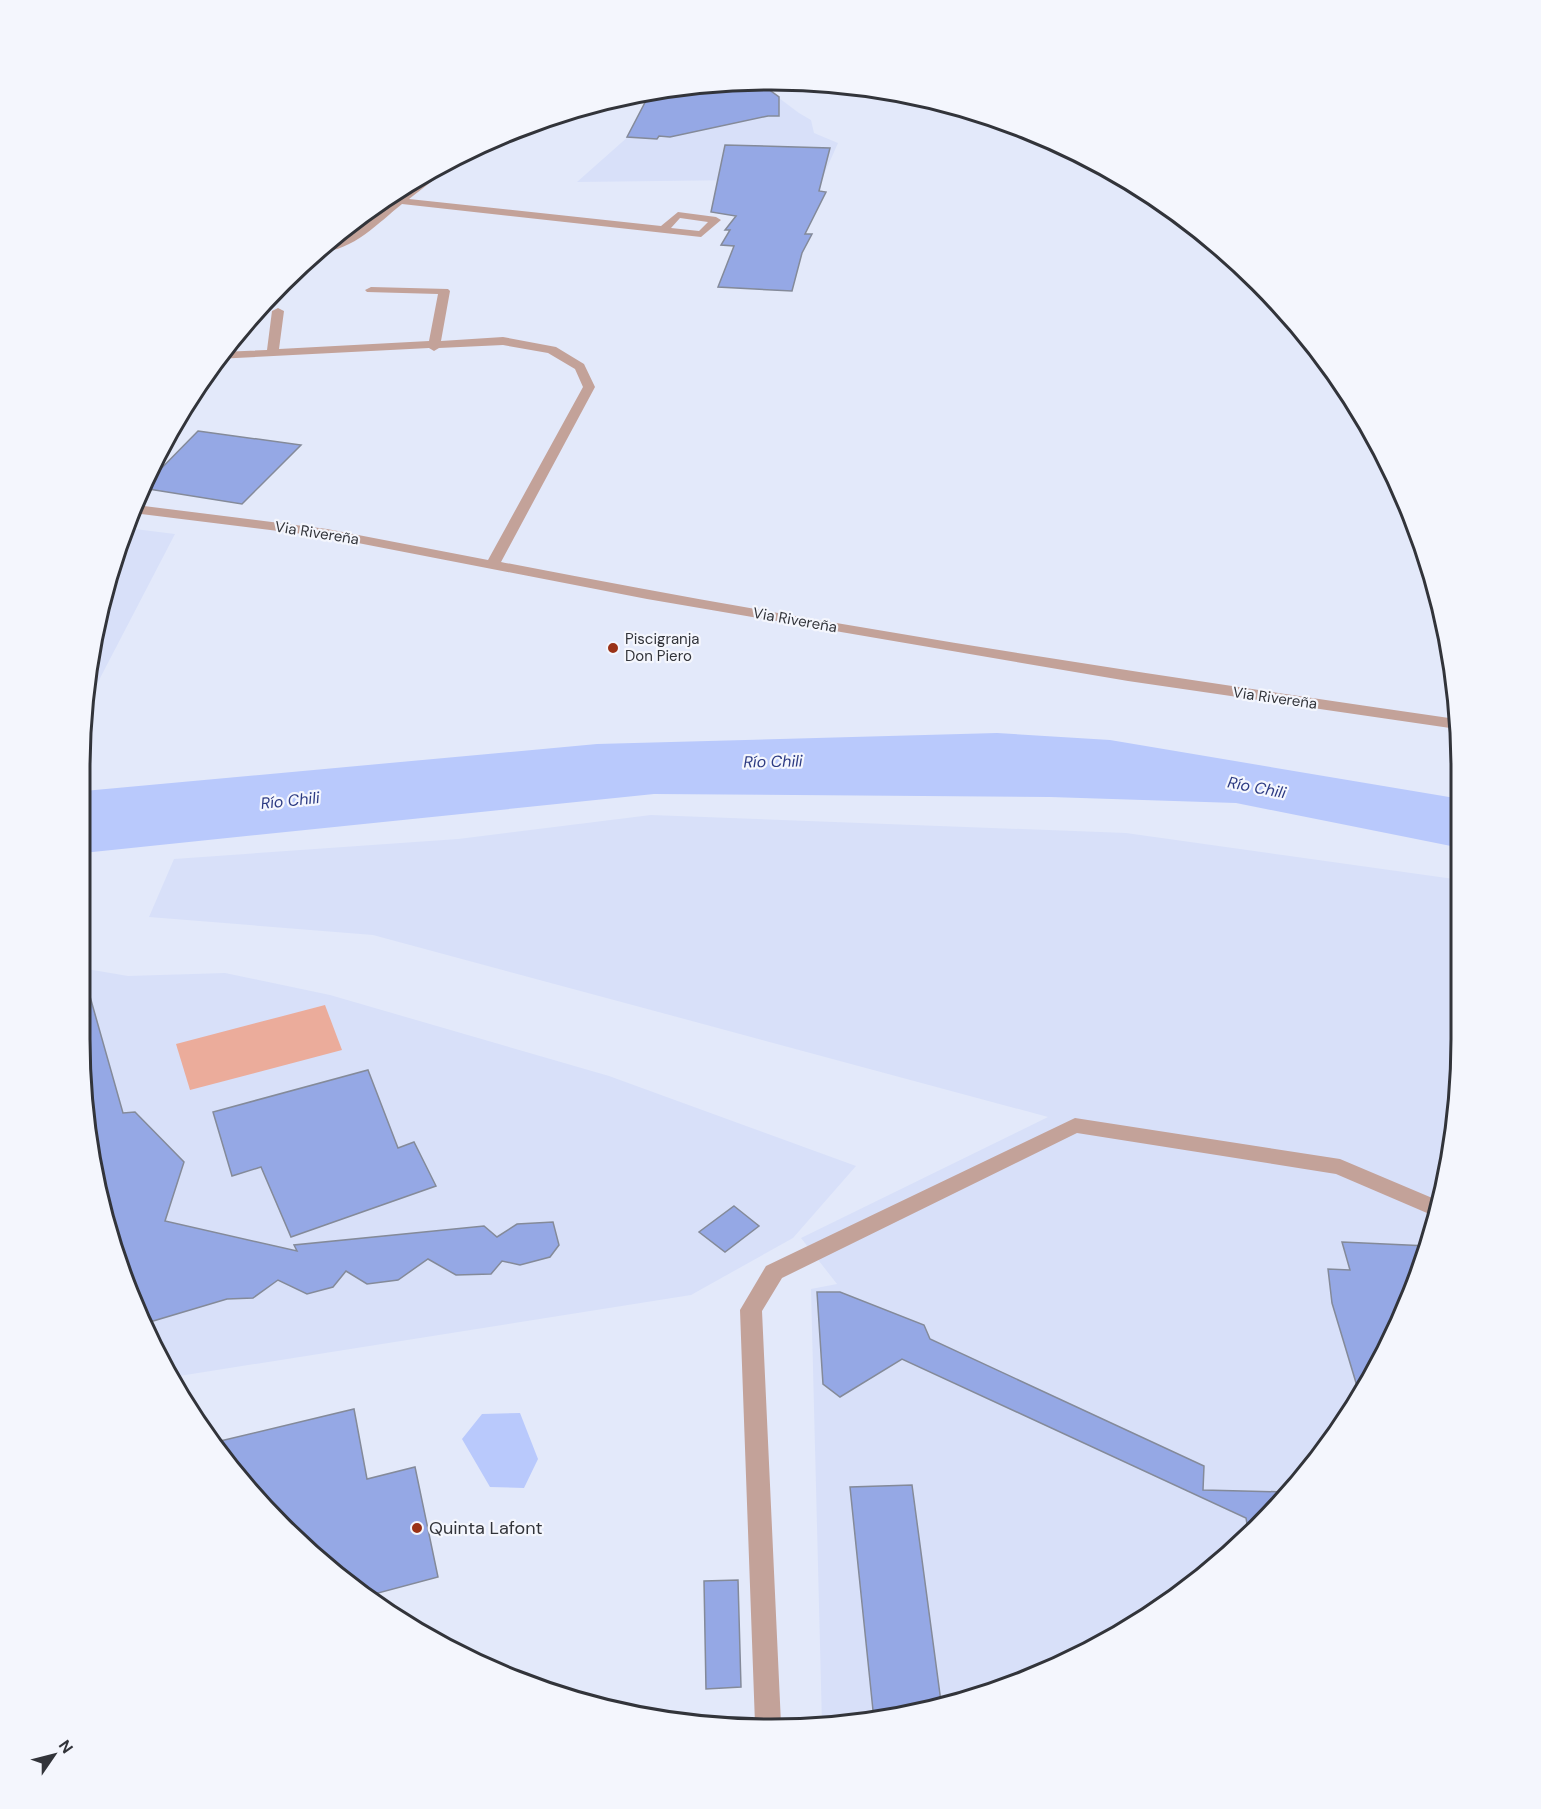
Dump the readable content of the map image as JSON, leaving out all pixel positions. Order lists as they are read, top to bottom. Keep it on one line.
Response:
{"streets":{"street":["Via Rivereña"]},"water":["Río Chili"],"places":["Piscigranja Don Piero","Quinta Lafont"],"north":"top right"}
